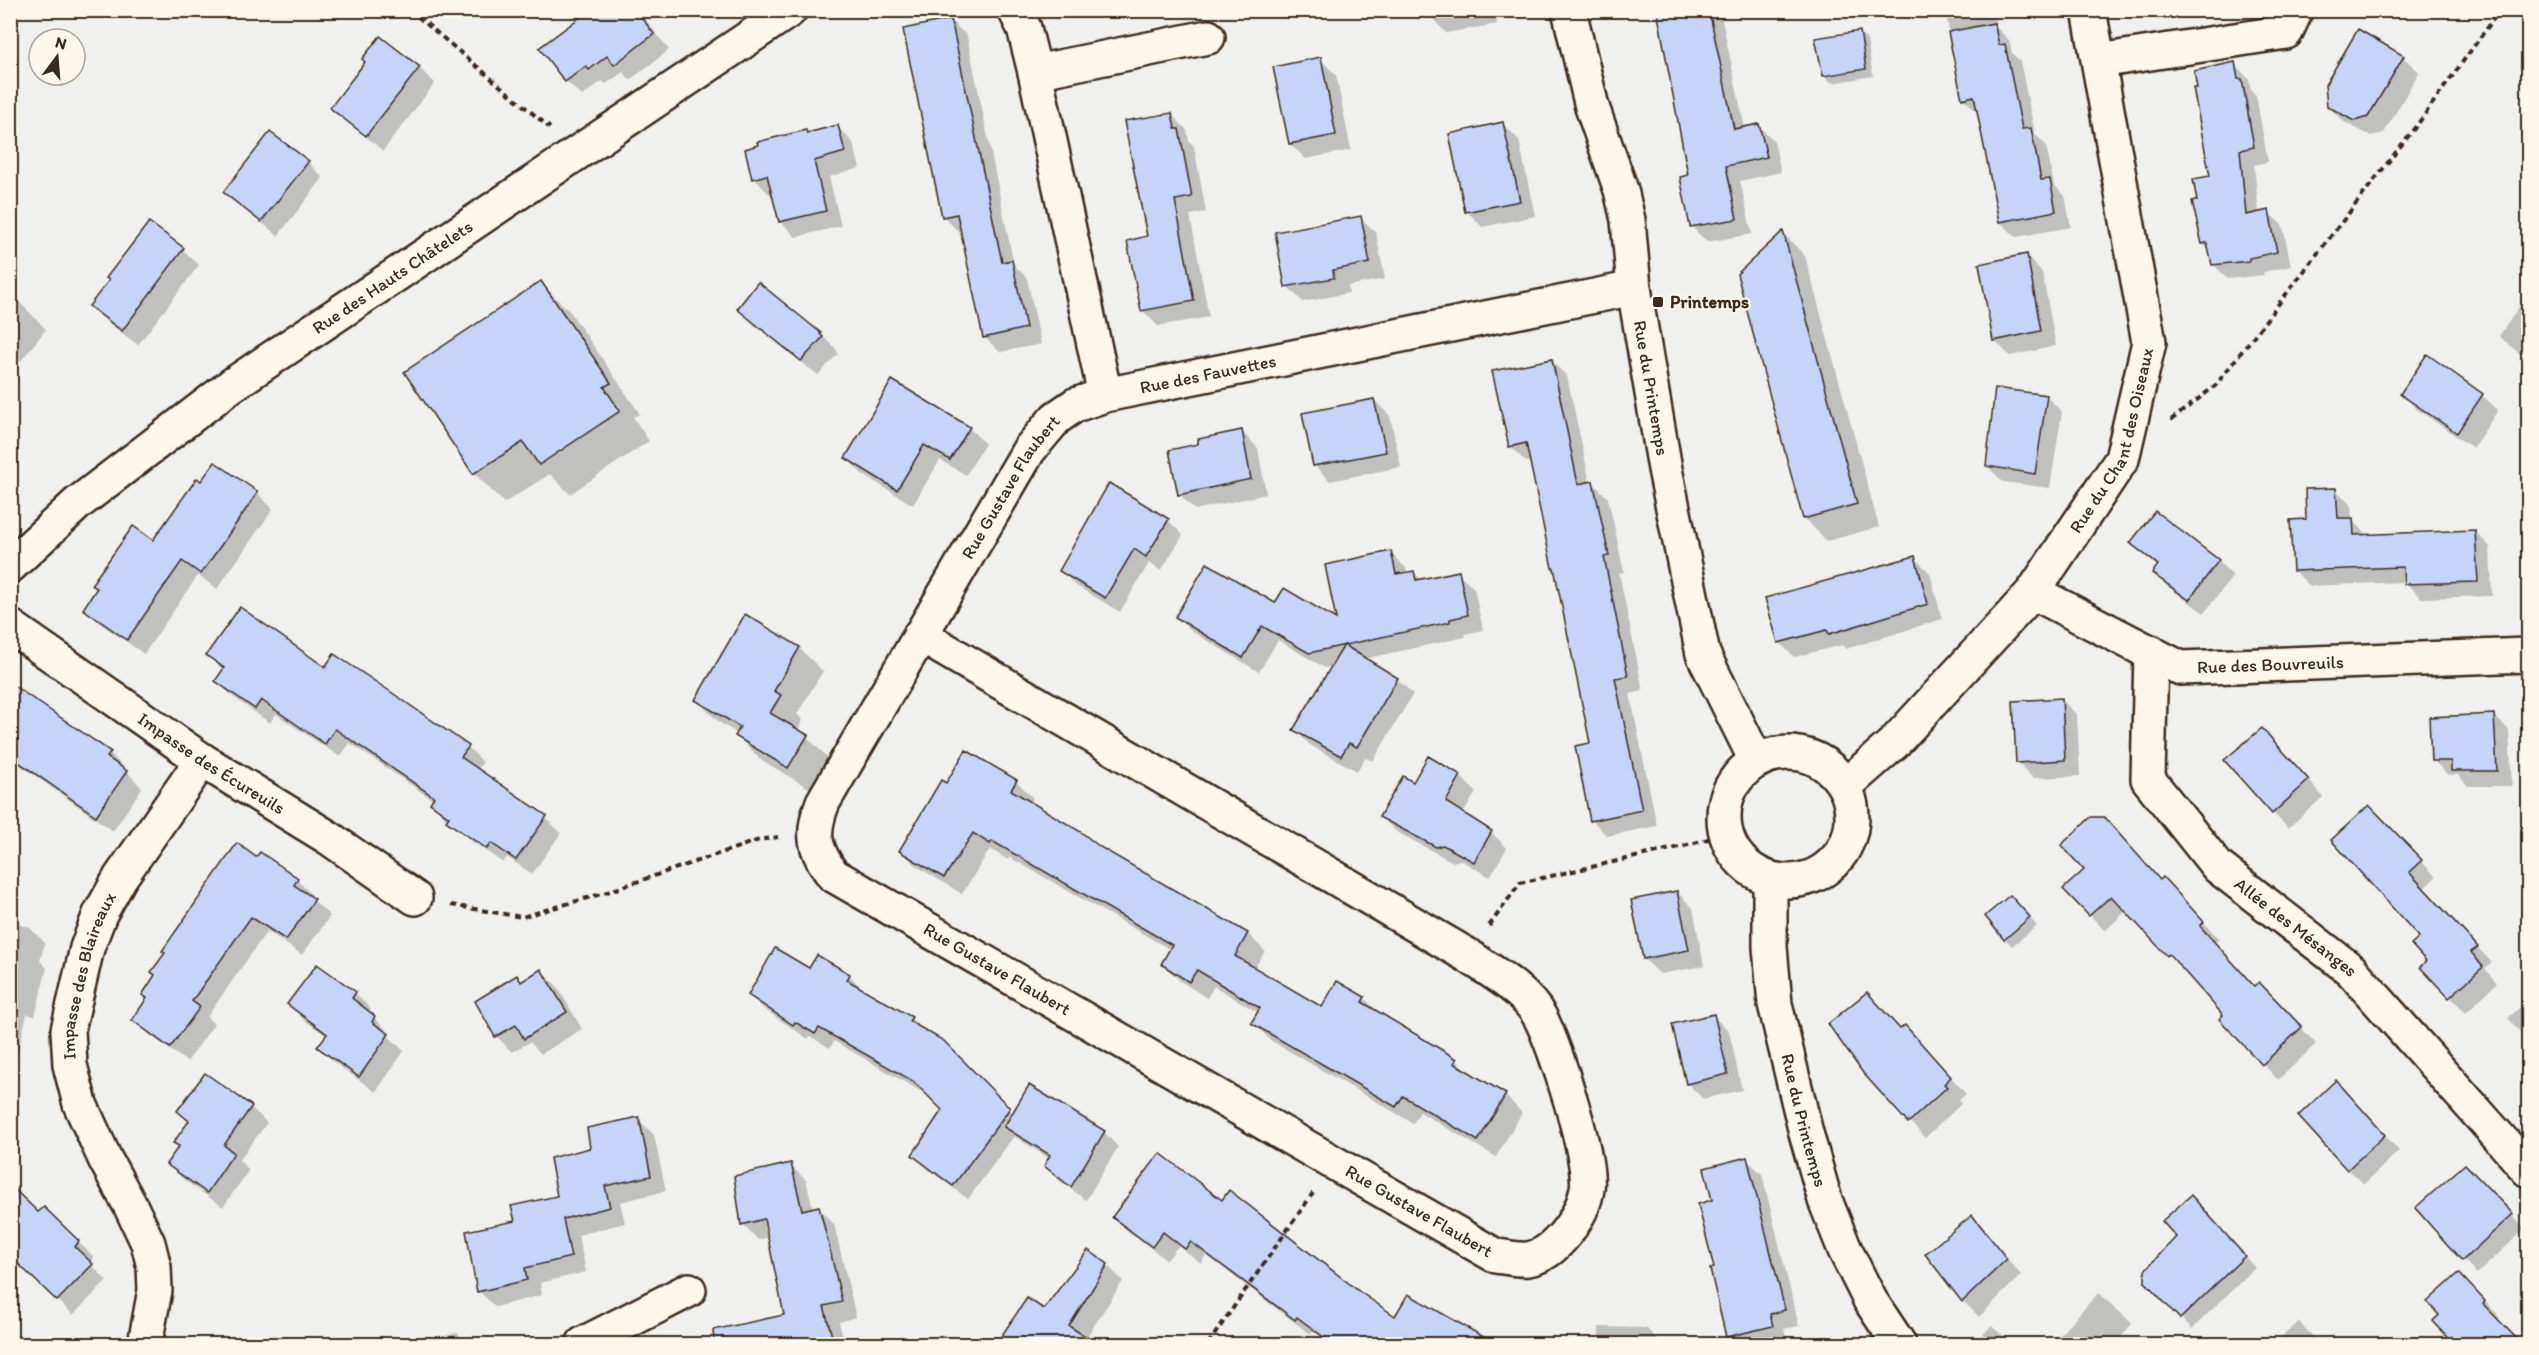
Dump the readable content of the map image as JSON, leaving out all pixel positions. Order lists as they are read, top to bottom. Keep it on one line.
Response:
{"streets":{"street":["Rue des Hauts Châtelets","Rue des Fauvettes","Rue du Printemps","Rue du Chant des Oiseaux","Rue Gustave Flaubert","Rue des Bouvreuils","Impasse des Écureuils","Allée des Mésanges","Impasse des Blaireaux"]},"crossings":[["Rue des Fauvettes","Rue du Printemps"],["Rue des Fauvettes","Rue Gustave Flaubert"],["Rue du Printemps","Rue du Chant des Oiseaux"],["Rue du Chant des Oiseaux","Rue des Bouvreuils"],["Rue des Bouvreuils","Allée des Mésanges"],["Impasse des Écureuils","Impasse des Blaireaux"]],"places":{"transit":["Printemps"]},"north":"top"}
